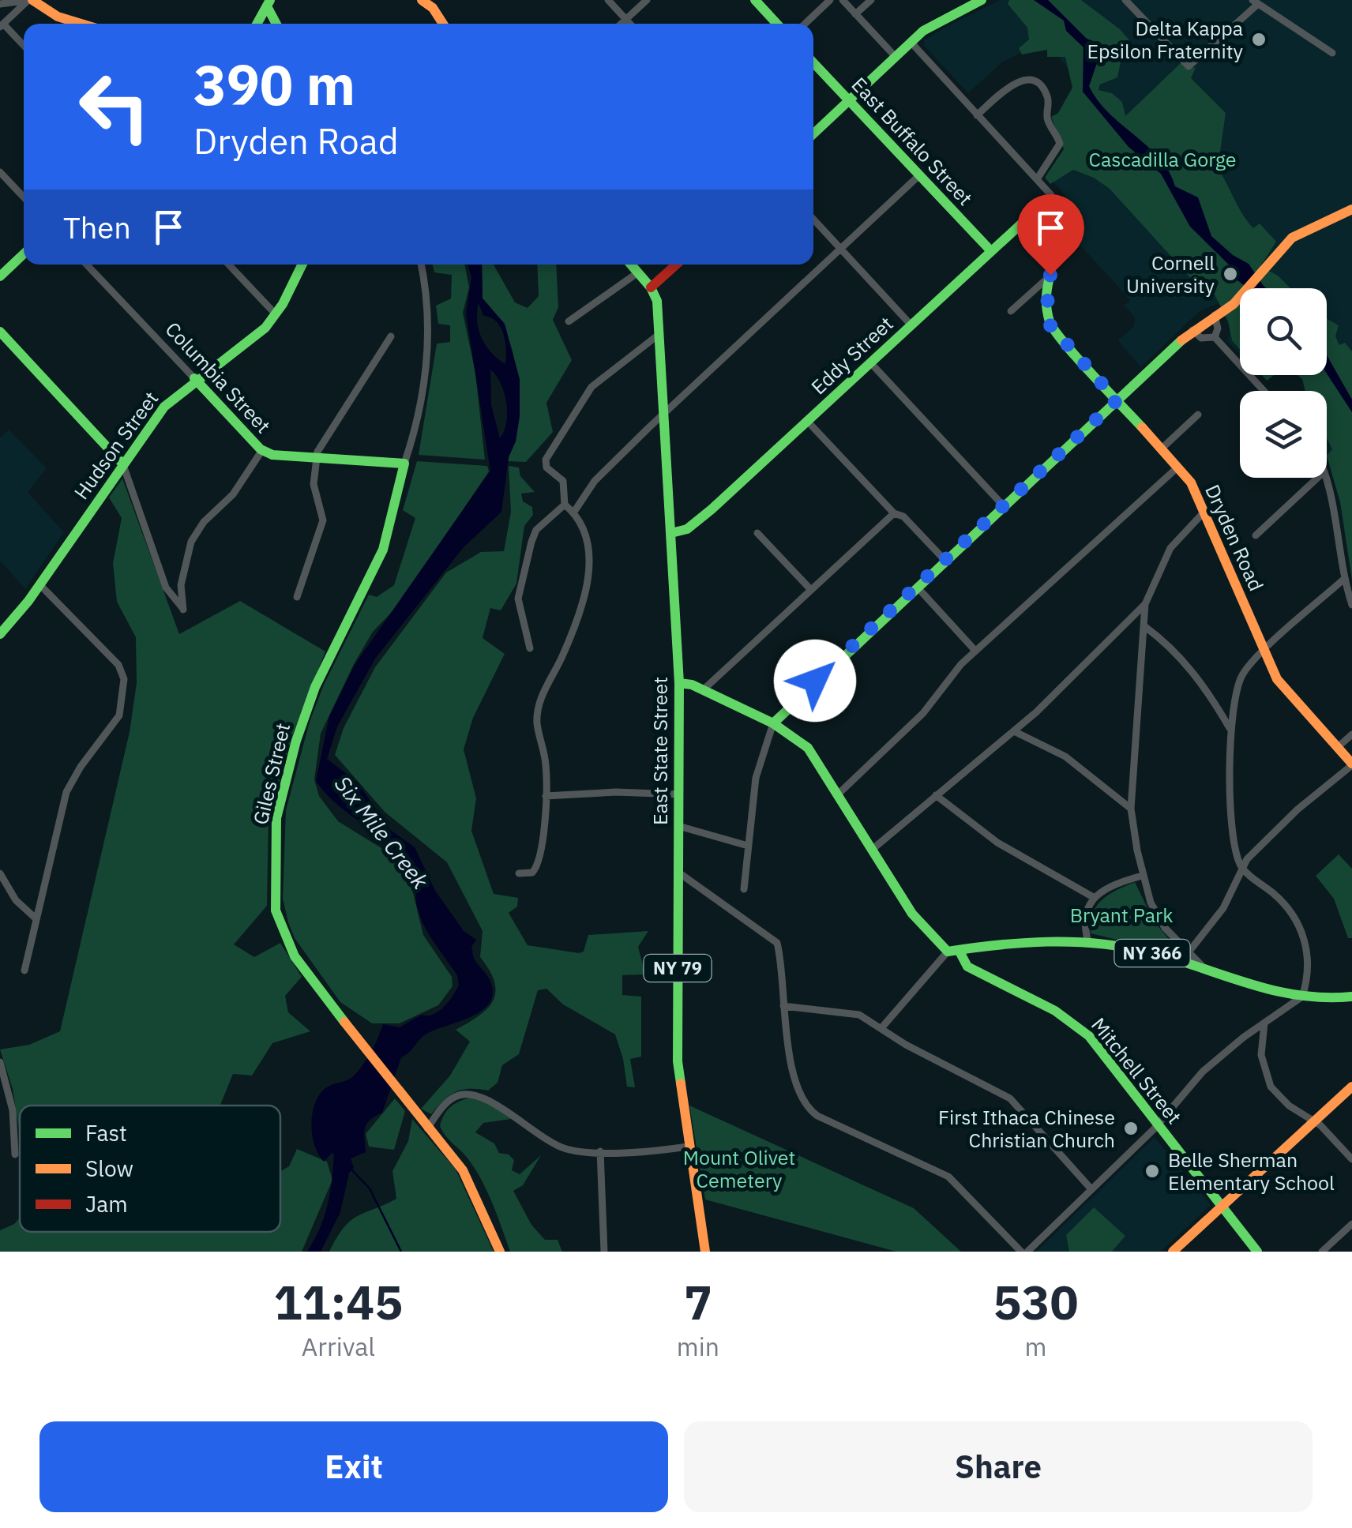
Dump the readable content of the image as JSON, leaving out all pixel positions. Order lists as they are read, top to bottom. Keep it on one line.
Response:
{"streets":{"main road":["East Buffalo Street","Eddy Street","Columbia Street","Hudson Street","Dryden Road","East State Street","Giles Street","NY 366","NY 79","Mitchell Street"]},"crossings":[["East Buffalo Street","Eddy Street"],["Eddy Street","Dryden Road"],["Eddy Street","East State Street"],["Columbia Street","Hudson Street"],["Columbia Street","Giles Street"],["East State Street","Mitchell Street"],["NY 366","Mitchell Street"]],"water":["Six Mile Creek"],"parks":["Cascadilla Gorge","Bryant Park","Mount Olivet Cemetery"],"places":["Delta Kappa Epsilon Fraternity","Cornell University","First Ithaca Chinese Christian Church","Belle Sherman Elementary School"],"legend":["Fast","Slow","Jam"],"page":{"turn":["390 m","Dryden Road"],"then":"Then","eta":["11:45","Arrival","7","min","530","m"],"buttons":["Exit","Share"]}}
